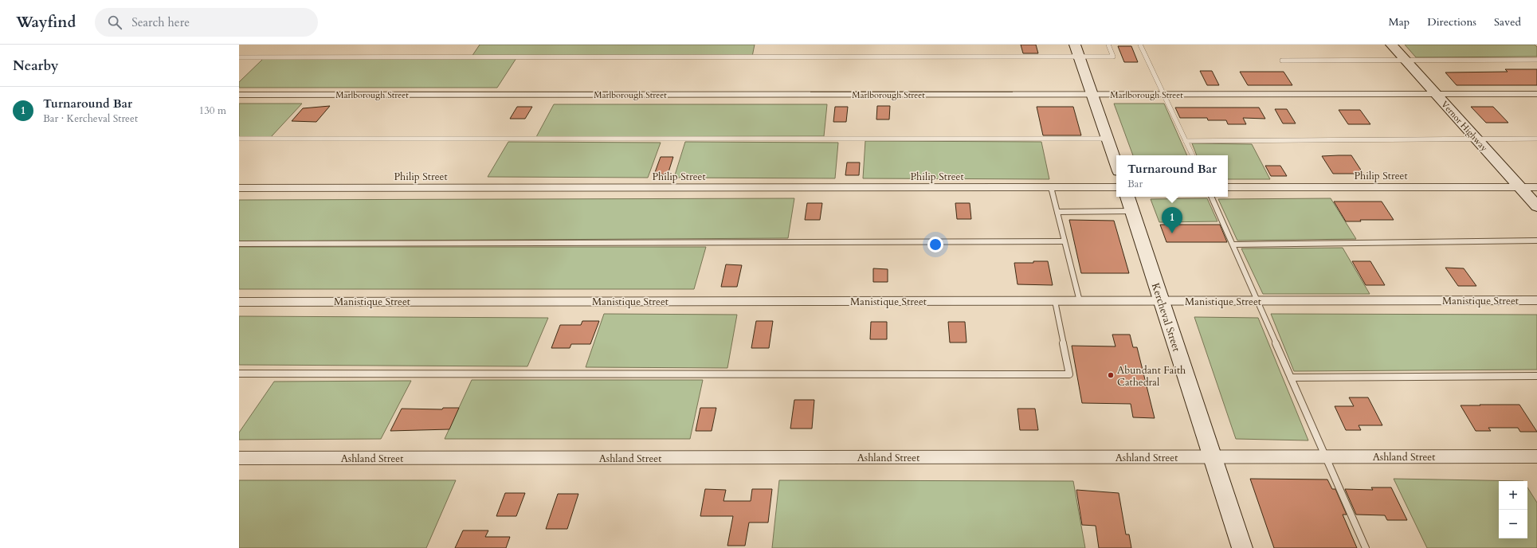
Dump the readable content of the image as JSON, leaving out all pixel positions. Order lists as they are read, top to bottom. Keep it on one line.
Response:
{"streets":{"street":["Marlborough Street","Vernor Highway","Philip Street","Manistique Street","Kercheval Street","Ashland Street"]},"crossings":[["Marlborough Street","Vernor Highway"],["Vernor Highway","Philip Street"],["Manistique Street","Kercheval Street"],["Kercheval Street","Ashland Street"]],"places":["Abundant Faith Cathedral"],"page":{"header":"Wayfind","search":"Search here","nav":["Map","Directions","Saved"],"heading":"Nearby","list":[{"mark":"1","name":"Turnaround Bar","note":"Bar · Kercheval Street","value":"130 m"}],"popup":["Turnaround Bar","Bar"],"pins":"1","map_buttons":["+","−"]}}
